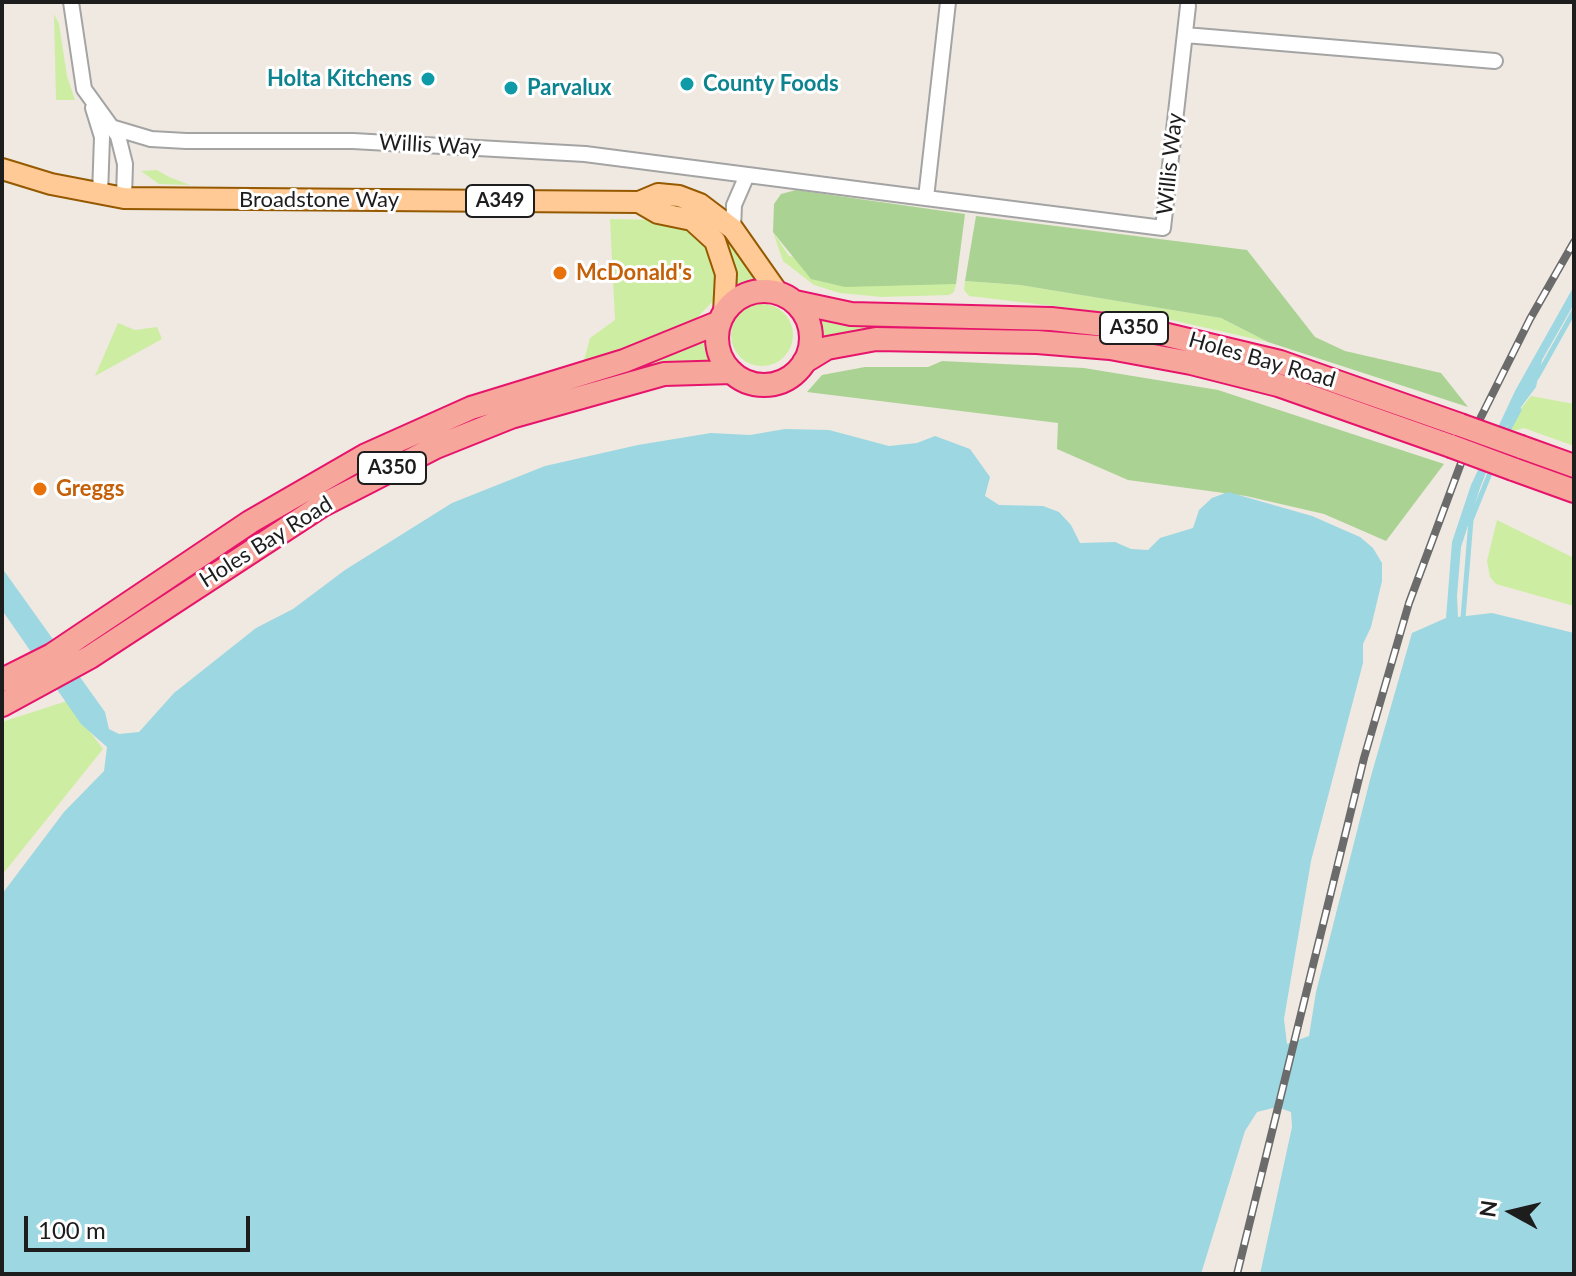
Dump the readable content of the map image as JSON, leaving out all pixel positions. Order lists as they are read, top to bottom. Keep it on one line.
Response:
{"streets":{"highway":["A350","Holes Bay Road"],"main road":["Broadstone Way","A349"],"street":["Willis Way"]},"crossings":[["Broadstone Way","Holes Bay Road"]],"places":["Holta Kitchens","County Foods","Parvalux","McDonald's","Greggs"],"scale_bar":"100 m","north":"left"}
